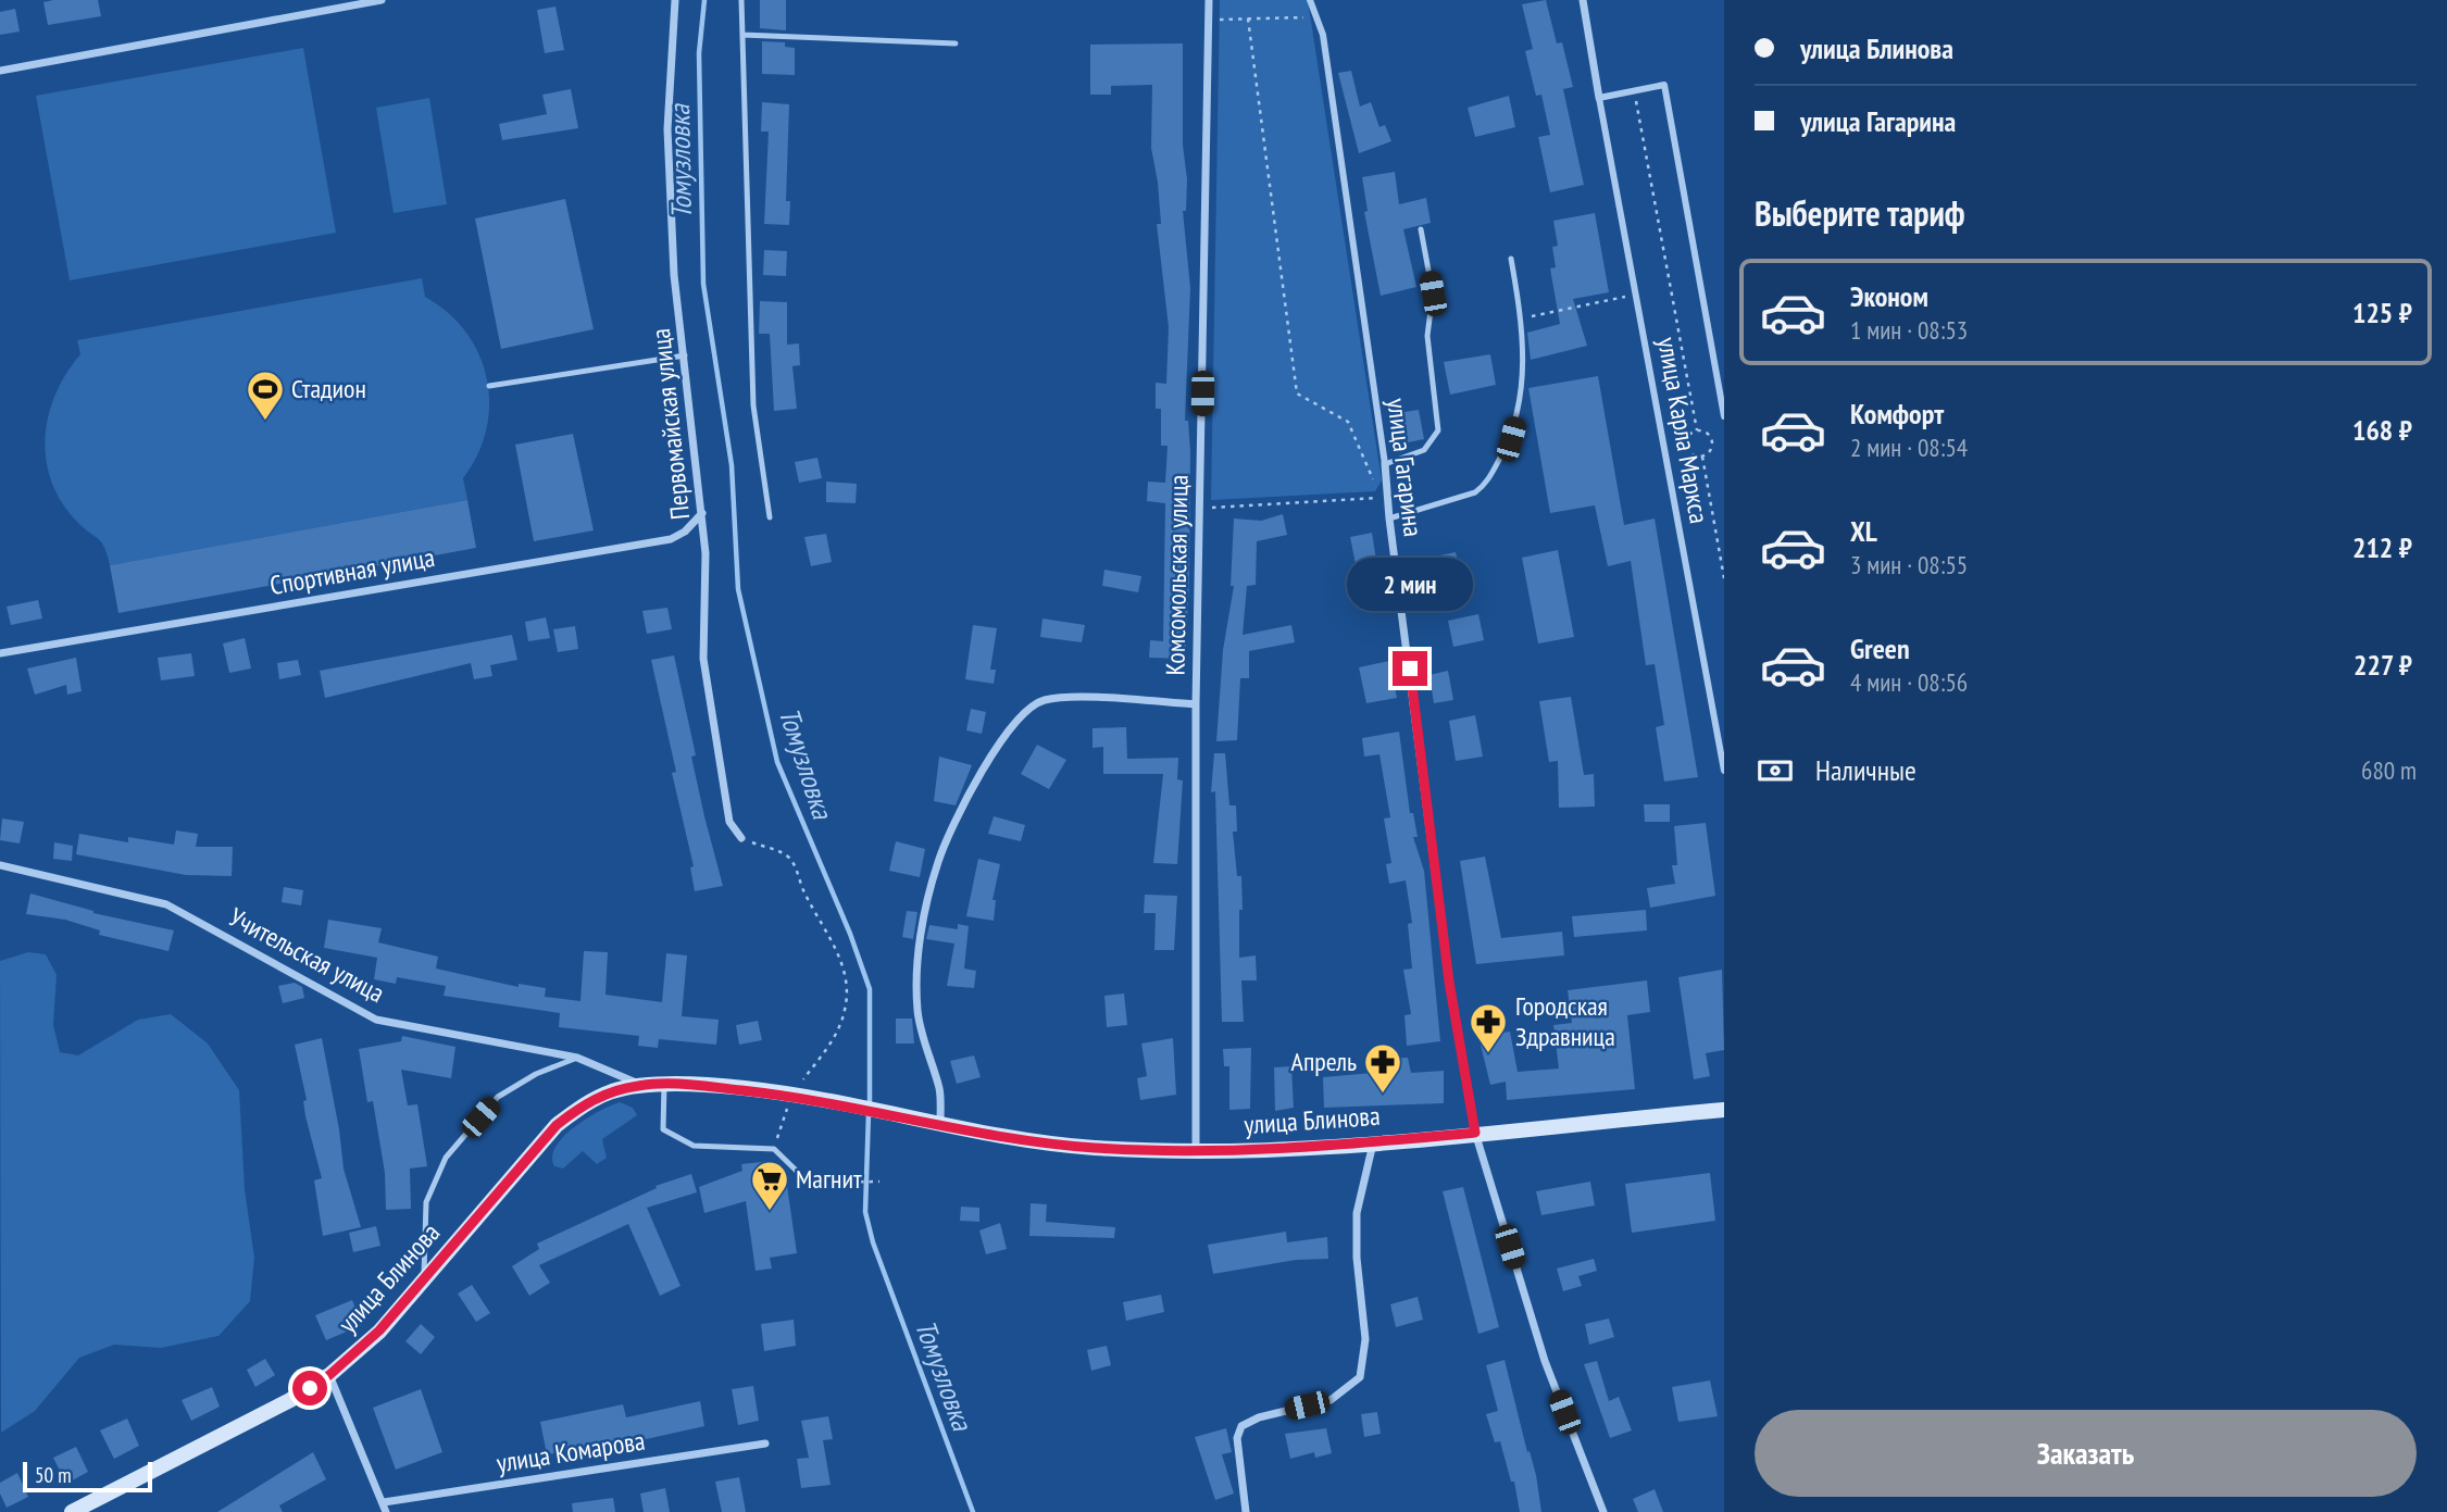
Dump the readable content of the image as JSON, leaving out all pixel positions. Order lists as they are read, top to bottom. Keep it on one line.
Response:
{"streets":{"main road":["улица Блинова"],"street":["Первомайская улица","улица Карла Маркса","улица Гагарина","Спортивная улица","Комсомольская улица","Учительская улица","улица Комарова"]},"crossings":[["Первомайская улица","Спортивная улица"],["улица Гагарина","улица Блинова"],["Комсомольская улица","улица Блинова"],["Учительская улица","улица Блинова"]],"water":["Томузловка"],"places":{"sports":["Стадион"],"pharmacy":["Городская Здравница","Апрель"],"supermarket":["Магнит"]},"scale_bar":"50 m","page":{"banner":["улица Блинова","улица Гагарина"],"heading":"Выберите тариф","list":[{"name":"Эконом","note":"1 мин · 08:53","value":"125 ₽"},{"name":"Комфорт","note":"2 мин · 08:54","value":"168 ₽"},{"name":"XL","note":"3 мин · 08:55","value":"212 ₽"},{"name":"Green","note":"4 мин · 08:56","value":"227 ₽"}],"bubble":"2 мин","pay":["Наличные","680 m"],"buttons":"Заказать","scale":"50 m"}}
